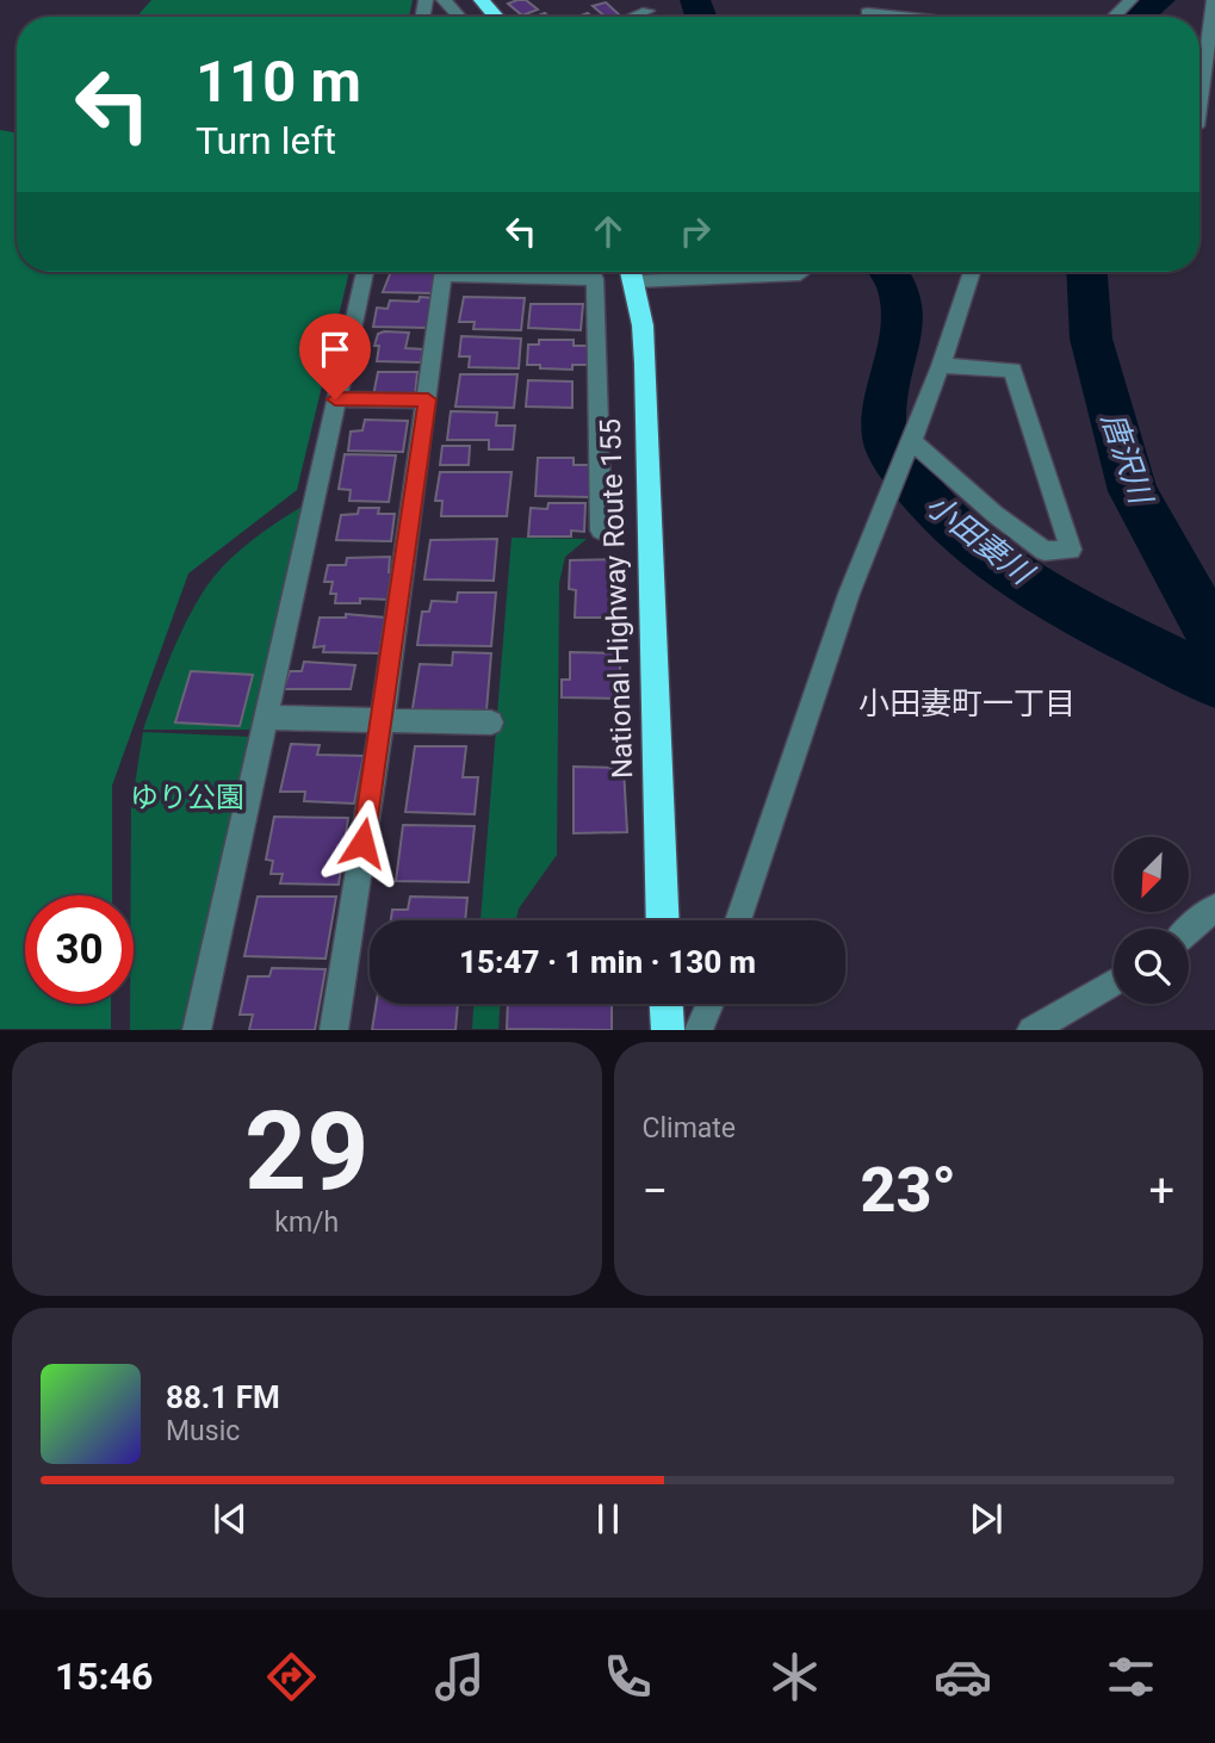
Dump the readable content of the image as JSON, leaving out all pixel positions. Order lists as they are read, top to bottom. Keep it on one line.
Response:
{"streets":{"highway":["National Highway Route 155"]},"districts":["小田妻町一丁目"],"water":["唐沢川","小田妻川"],"parks":["ゆり公園"],"north":"bottom left","page":{"turn":["110 m","Turn left"],"limit":"30","trip":"15:47 · 1 min · 130 m","tile":[["29","km/h"],"Climate"],"heat":["−","23°","+"],"song":["88.1 FM","Music"],"tabs":"15:46"}}
